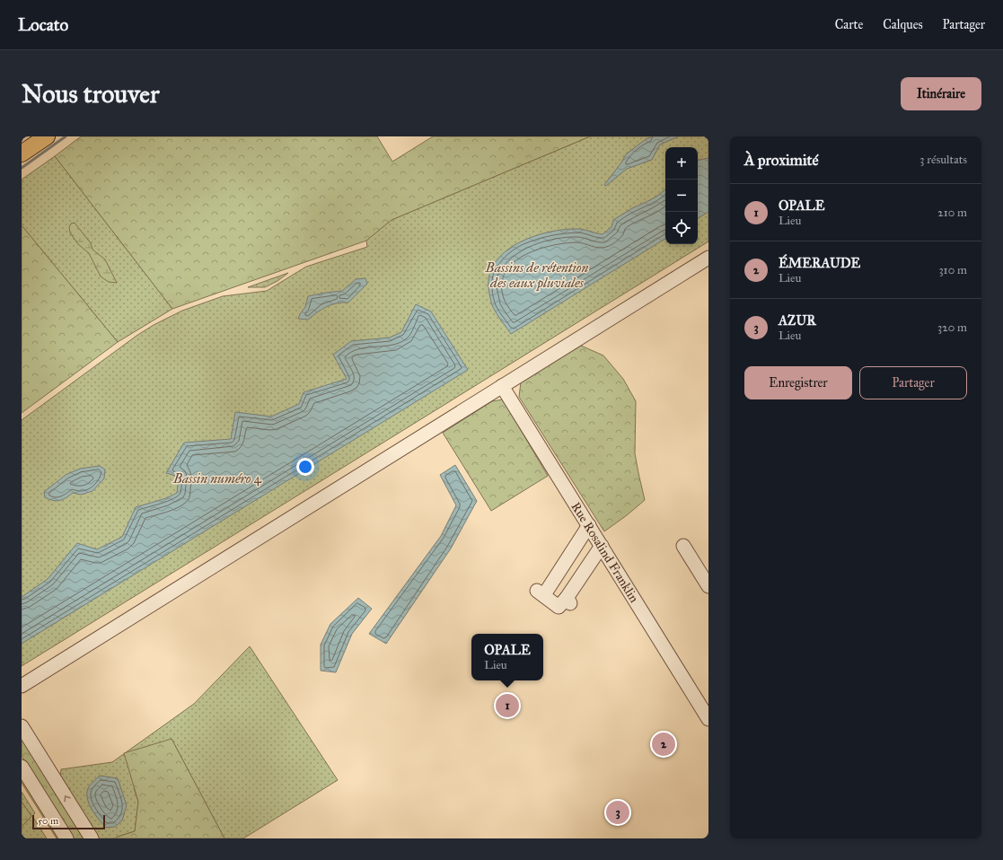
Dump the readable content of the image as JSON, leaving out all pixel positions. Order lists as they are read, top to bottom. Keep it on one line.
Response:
{"streets":{"street":["Rue Rosalind Franklin"]},"water":["Bassins de rétention des eaux pluviales","Bassin numéro 4"],"scale_bar":"50 m","page":{"header":"Locato","nav":["Carte","Calques","Partager"],"buttons":["Itinéraire",["Enregistrer","Partager"]],"title":"Nous trouver","heading":["À proximité","3 résultats"],"map_buttons":["+","−"],"list":[{"mark":"1","name":"OPALE","note":"Lieu","value":"210 m"},{"mark":"2","name":"ÉMERAUDE","note":"Lieu","value":"310 m"},{"mark":"3","name":"AZUR","note":"Lieu","value":"320 m"}],"popup":["OPALE","Lieu"],"pins":["1","2","3"],"scale":"50 m"}}
